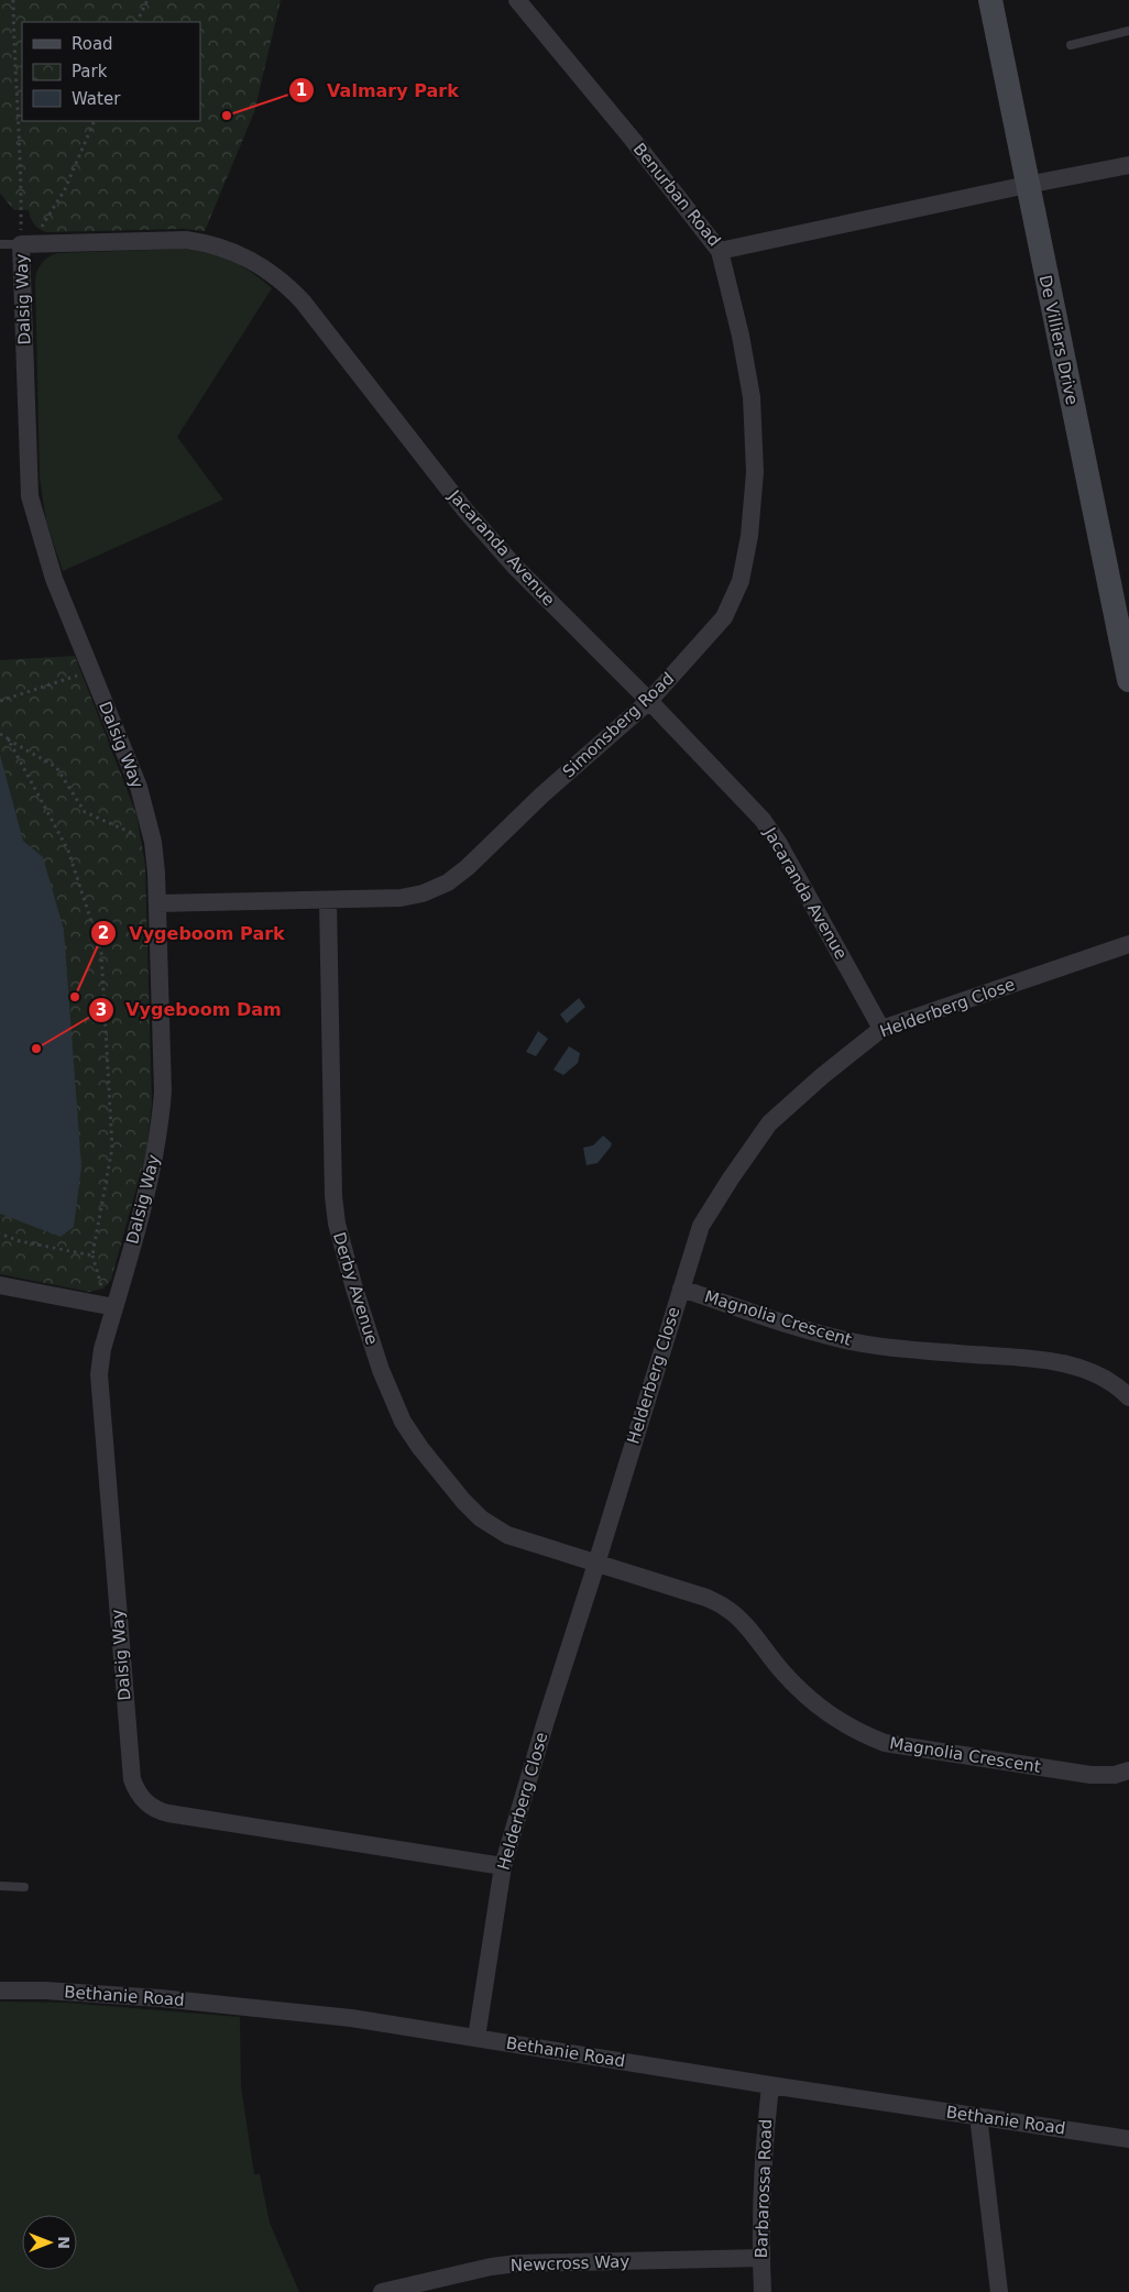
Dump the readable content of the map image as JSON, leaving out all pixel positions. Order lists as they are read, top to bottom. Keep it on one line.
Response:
{"streets":{"street":["Benurban Road","Dalsig Way","De Villiers Drive","Jacaranda Avenue","Simonsberg Road","Helderberg Close","Derby Avenue","Magnolia Crescent","Bethanie Road","Barbarossa Road","Newcross Way"]},"crossings":[["Benurban Road","De Villiers Drive"],["Benurban Road","Simonsberg Road"],["Dalsig Way","Jacaranda Avenue"],["Dalsig Way","Simonsberg Road"],["Dalsig Way","Helderberg Close"],["Jacaranda Avenue","Simonsberg Road"],["Jacaranda Avenue","Helderberg Close"],["Simonsberg Road","Derby Avenue"],["Helderberg Close","Derby Avenue"],["Helderberg Close","Magnolia Crescent"],["Helderberg Close","Bethanie Road"],["Derby Avenue","Magnolia Crescent"],["Bethanie Road","Barbarossa Road"],["Barbarossa Road","Newcross Way"]],"places":["Valmary Park","Vygeboom Park","Vygeboom Dam"],"legend":["Road","Park","Water"],"north":"right"}
